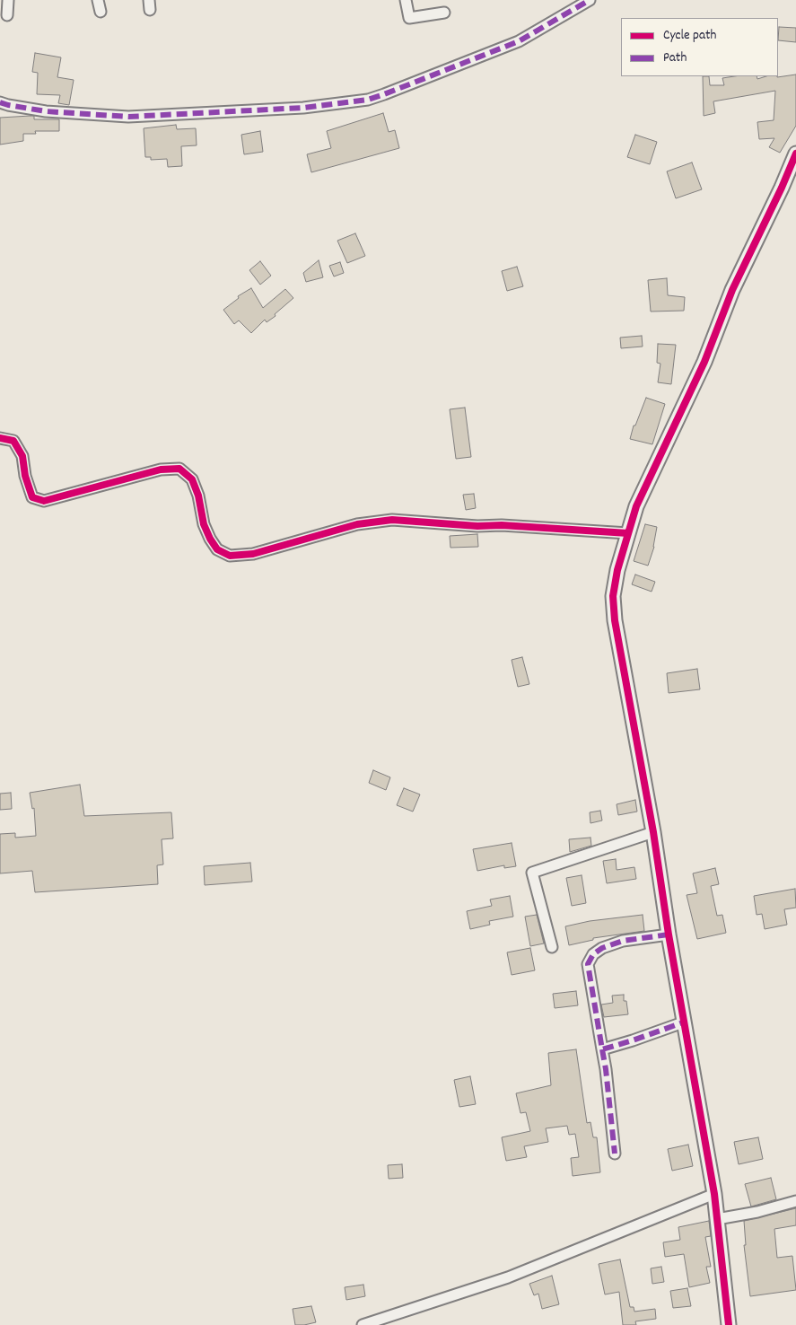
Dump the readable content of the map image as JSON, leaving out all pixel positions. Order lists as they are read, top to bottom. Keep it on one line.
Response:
{"legend":["Cycle path","Path"]}
